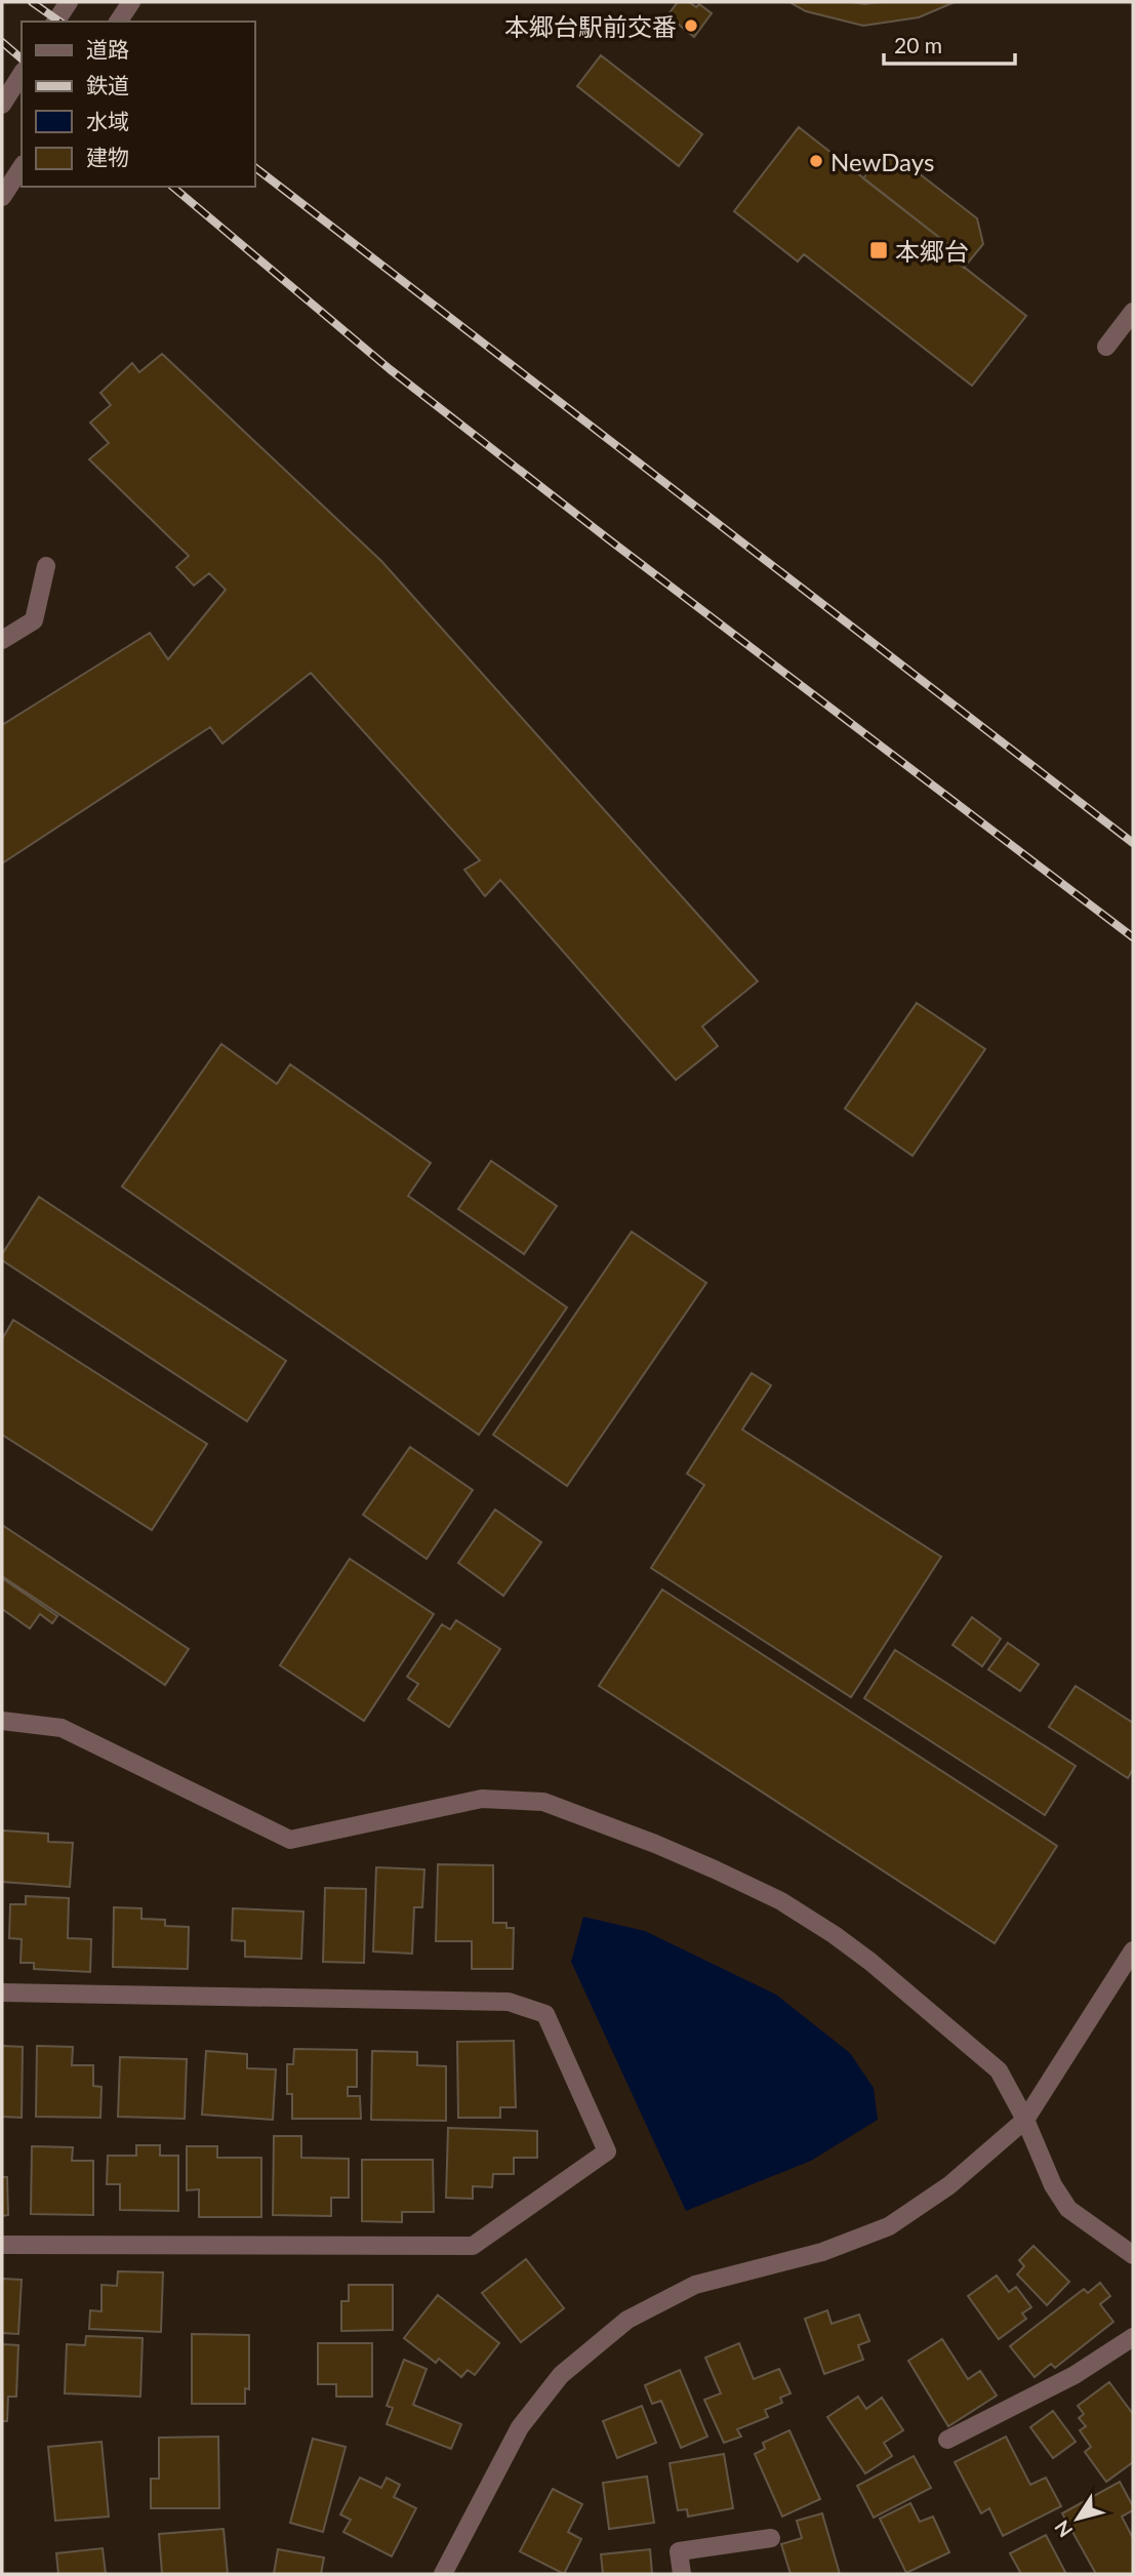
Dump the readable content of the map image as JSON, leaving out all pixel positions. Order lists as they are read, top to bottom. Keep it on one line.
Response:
{"places":{"other":["本郷台駅前交番","NewDays"],"transit":["本郷台"]},"legend":["道路","鉄道","水域","建物"],"scale_bar":"20 m","north":"bottom left"}
